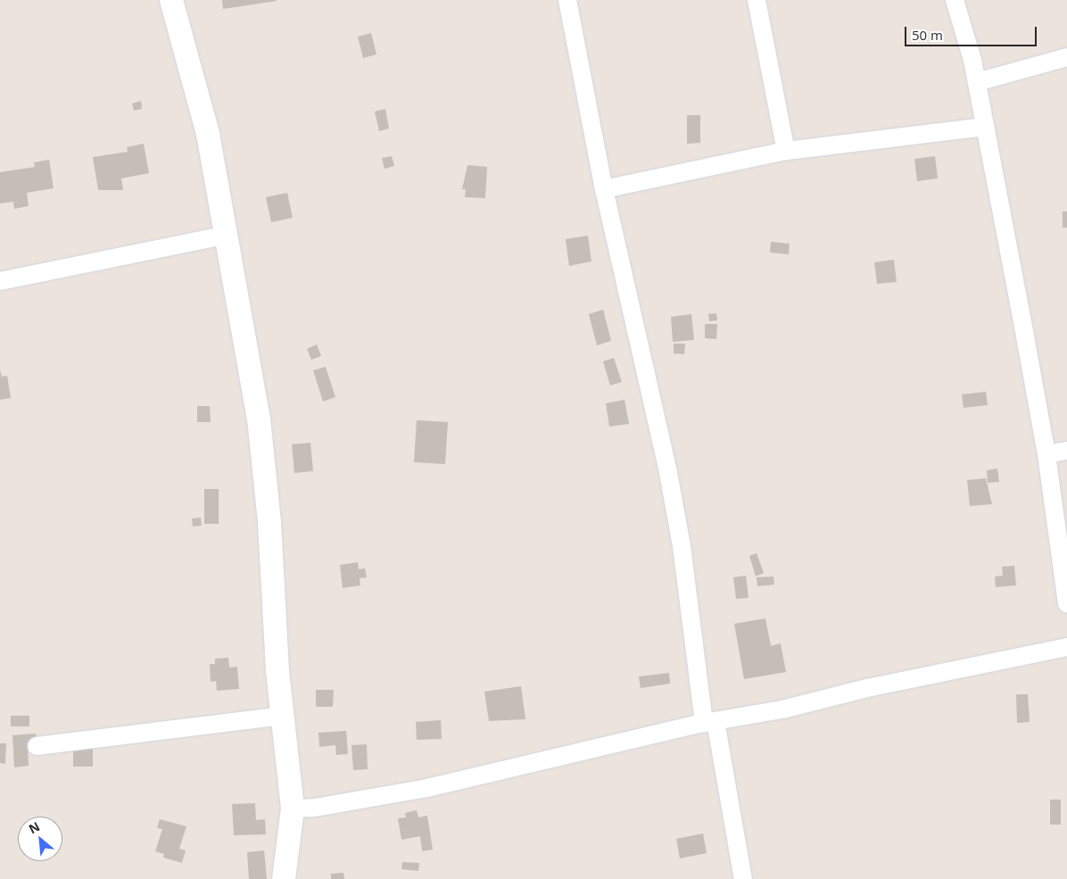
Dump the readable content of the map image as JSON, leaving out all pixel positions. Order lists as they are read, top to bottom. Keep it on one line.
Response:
{"scale_bar":"50 m","north":"top left"}
